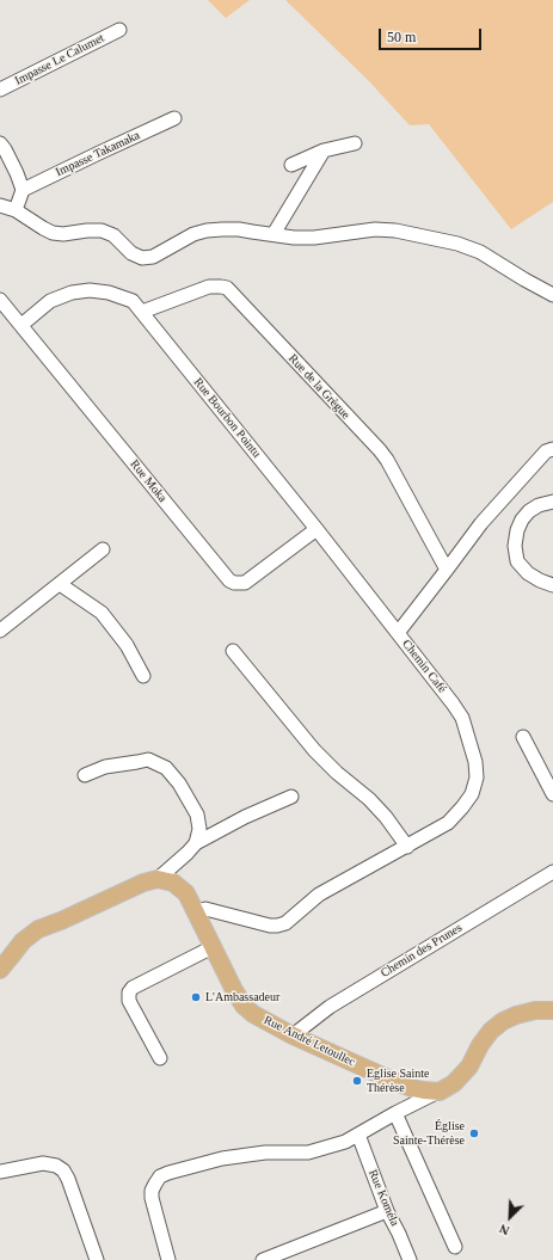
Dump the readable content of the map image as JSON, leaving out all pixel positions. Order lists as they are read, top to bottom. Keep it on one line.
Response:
{"streets":{"main road":["Rue André Letoullec"],"street":["Impasse Le Calumet","Impasse Takamaka","Rue de la Grègue","Rue Bourbon Pointu","Rue Moka","Chemin Café","Chemin des Prunes","Rue Koméla"]},"crossings":[["Rue de la Grègue","Rue Bourbon Pointu"],["Rue de la Grègue","Chemin Café"],["Rue Bourbon Pointu","Rue Moka"],["Rue Bourbon Pointu","Chemin Café"],["Chemin Café","Rue André Letoullec"],["Chemin des Prunes","Rue André Letoullec"]],"places":["L'Ambassadeur","Eglise Sainte Thérèse","Église Sainte-Thérèse"],"scale_bar":"50 m","north":"bottom left"}
